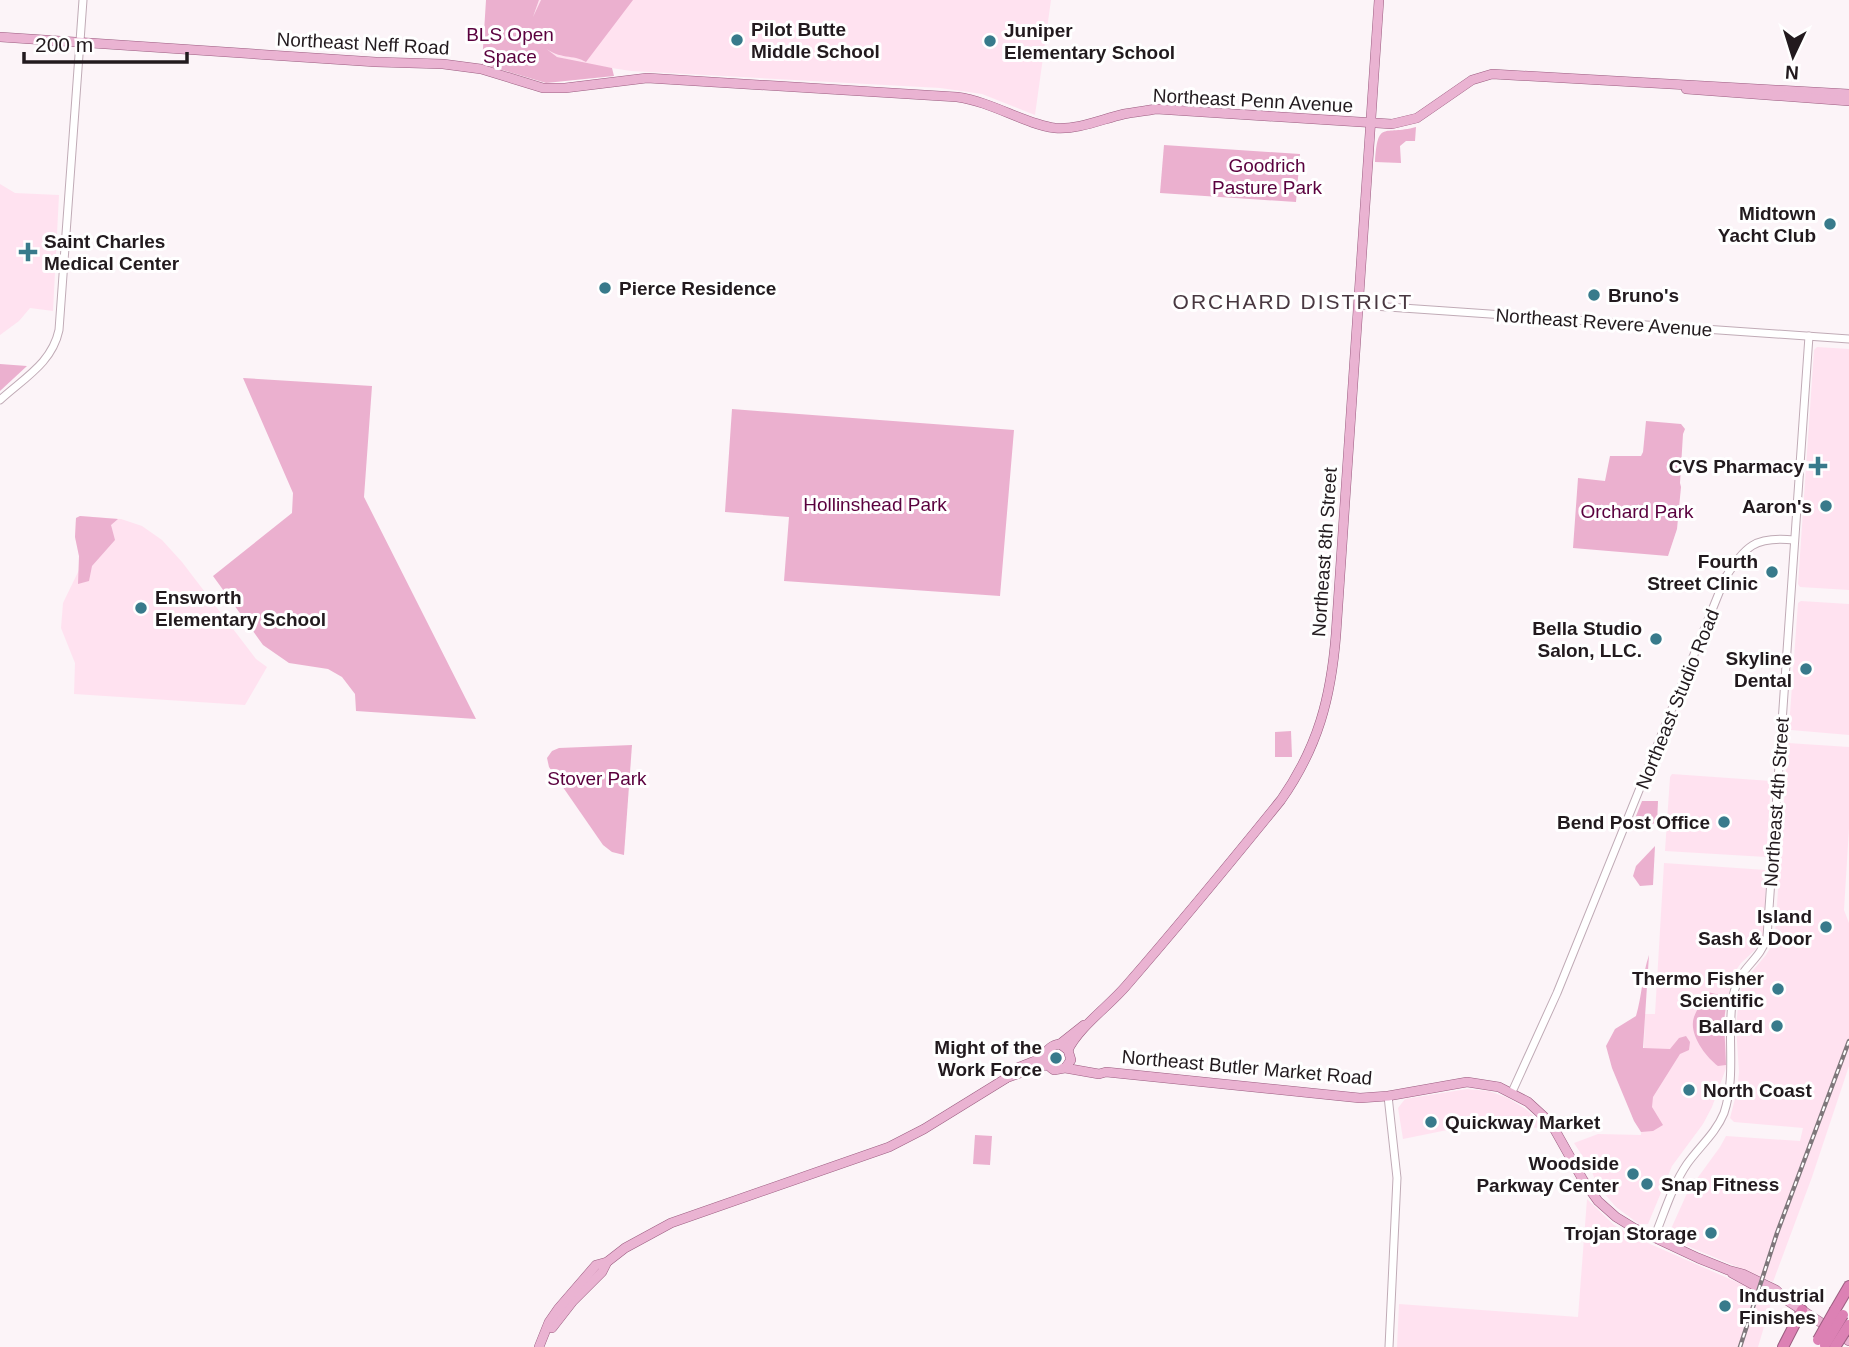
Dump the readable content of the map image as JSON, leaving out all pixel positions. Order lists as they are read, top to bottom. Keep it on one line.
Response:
{"streets":{"main road":["Northeast Neff Road","Northeast Penn Avenue","Northeast 8th Street","Northeast Butler Market Road"],"street":["Northeast Revere Avenue","Northeast Studio Road","Northeast 4th Street"]},"crossings":[["Northeast Neff Road","Northeast Penn Avenue"],["Northeast Penn Avenue","Northeast 8th Street"],["Northeast Revere Avenue","Northeast 8th Street"],["Northeast Revere Avenue","Northeast 4th Street"],["Northeast 8th Street","Northeast Butler Market Road"],["Northeast Studio Road","Northeast 4th Street"],["Northeast Studio Road","Northeast Butler Market Road"],["Northeast 4th Street","Northeast Butler Market Road"]],"districts":["ORCHARD DISTRICT"],"parks":["BLS Open Space","Goodrich Pasture Park","Hollinshead Park","Orchard Park","Stover Park"],"places":{"other":["Pilot Butte Middle School","Juniper Elementary School","Midtown Yacht Club","Pierce Residence","Bruno's","Aaron's","Fourth Street Clinic","Ensworth Elementary School","Bella Studio Salon, LLC.","Skyline Dental","Bend Post Office","Island Sash & Door","Thermo Fisher Scientific","Ballard","Might of the Work Force","North Coast","Quickway Market","Woodside Parkway Center","Snap Fitness","Trojan Storage","Industrial Finishes"],"health":["Saint Charles Medical Center","CVS Pharmacy"]},"scale_bar":"200 m","north":"bottom"}
